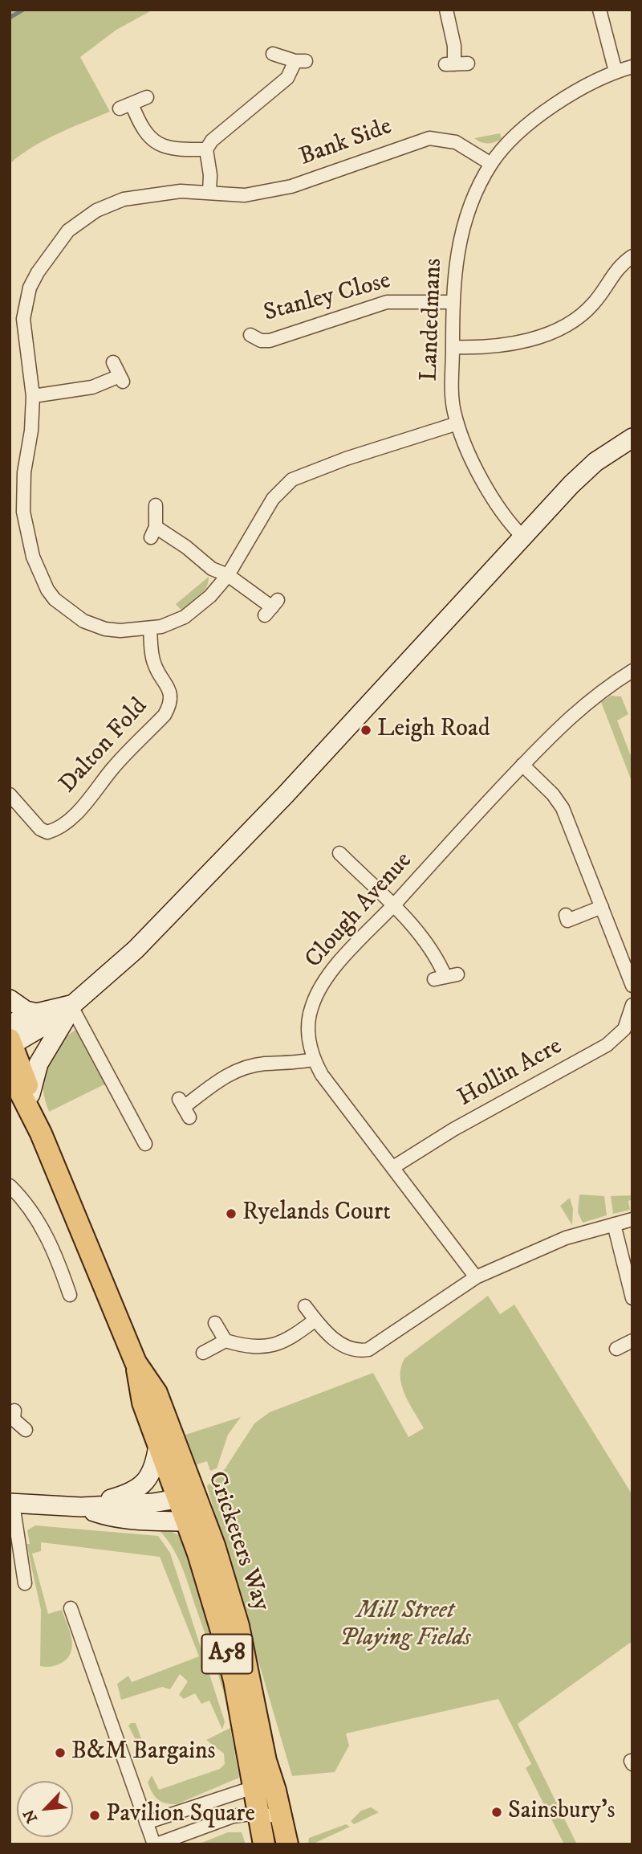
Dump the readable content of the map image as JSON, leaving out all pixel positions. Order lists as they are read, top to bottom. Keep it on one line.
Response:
{"streets":{"highway":["Cricketers Way","A58"],"street":["Bank Side","Stanley Close","Landedmans","Dalton Fold","Clough Avenue","Hollin Acre"]},"crossings":[["Bank Side","Landedmans"],["Bank Side","Dalton Fold"],["Stanley Close","Landedmans"],["Clough Avenue","Hollin Acre"]],"parks":["Mill Street Playing Fields"],"places":["Leigh Road","Ryelands Court","B&M Bargains","Sainsbury's","Pavilion Square"],"north":"bottom left"}
